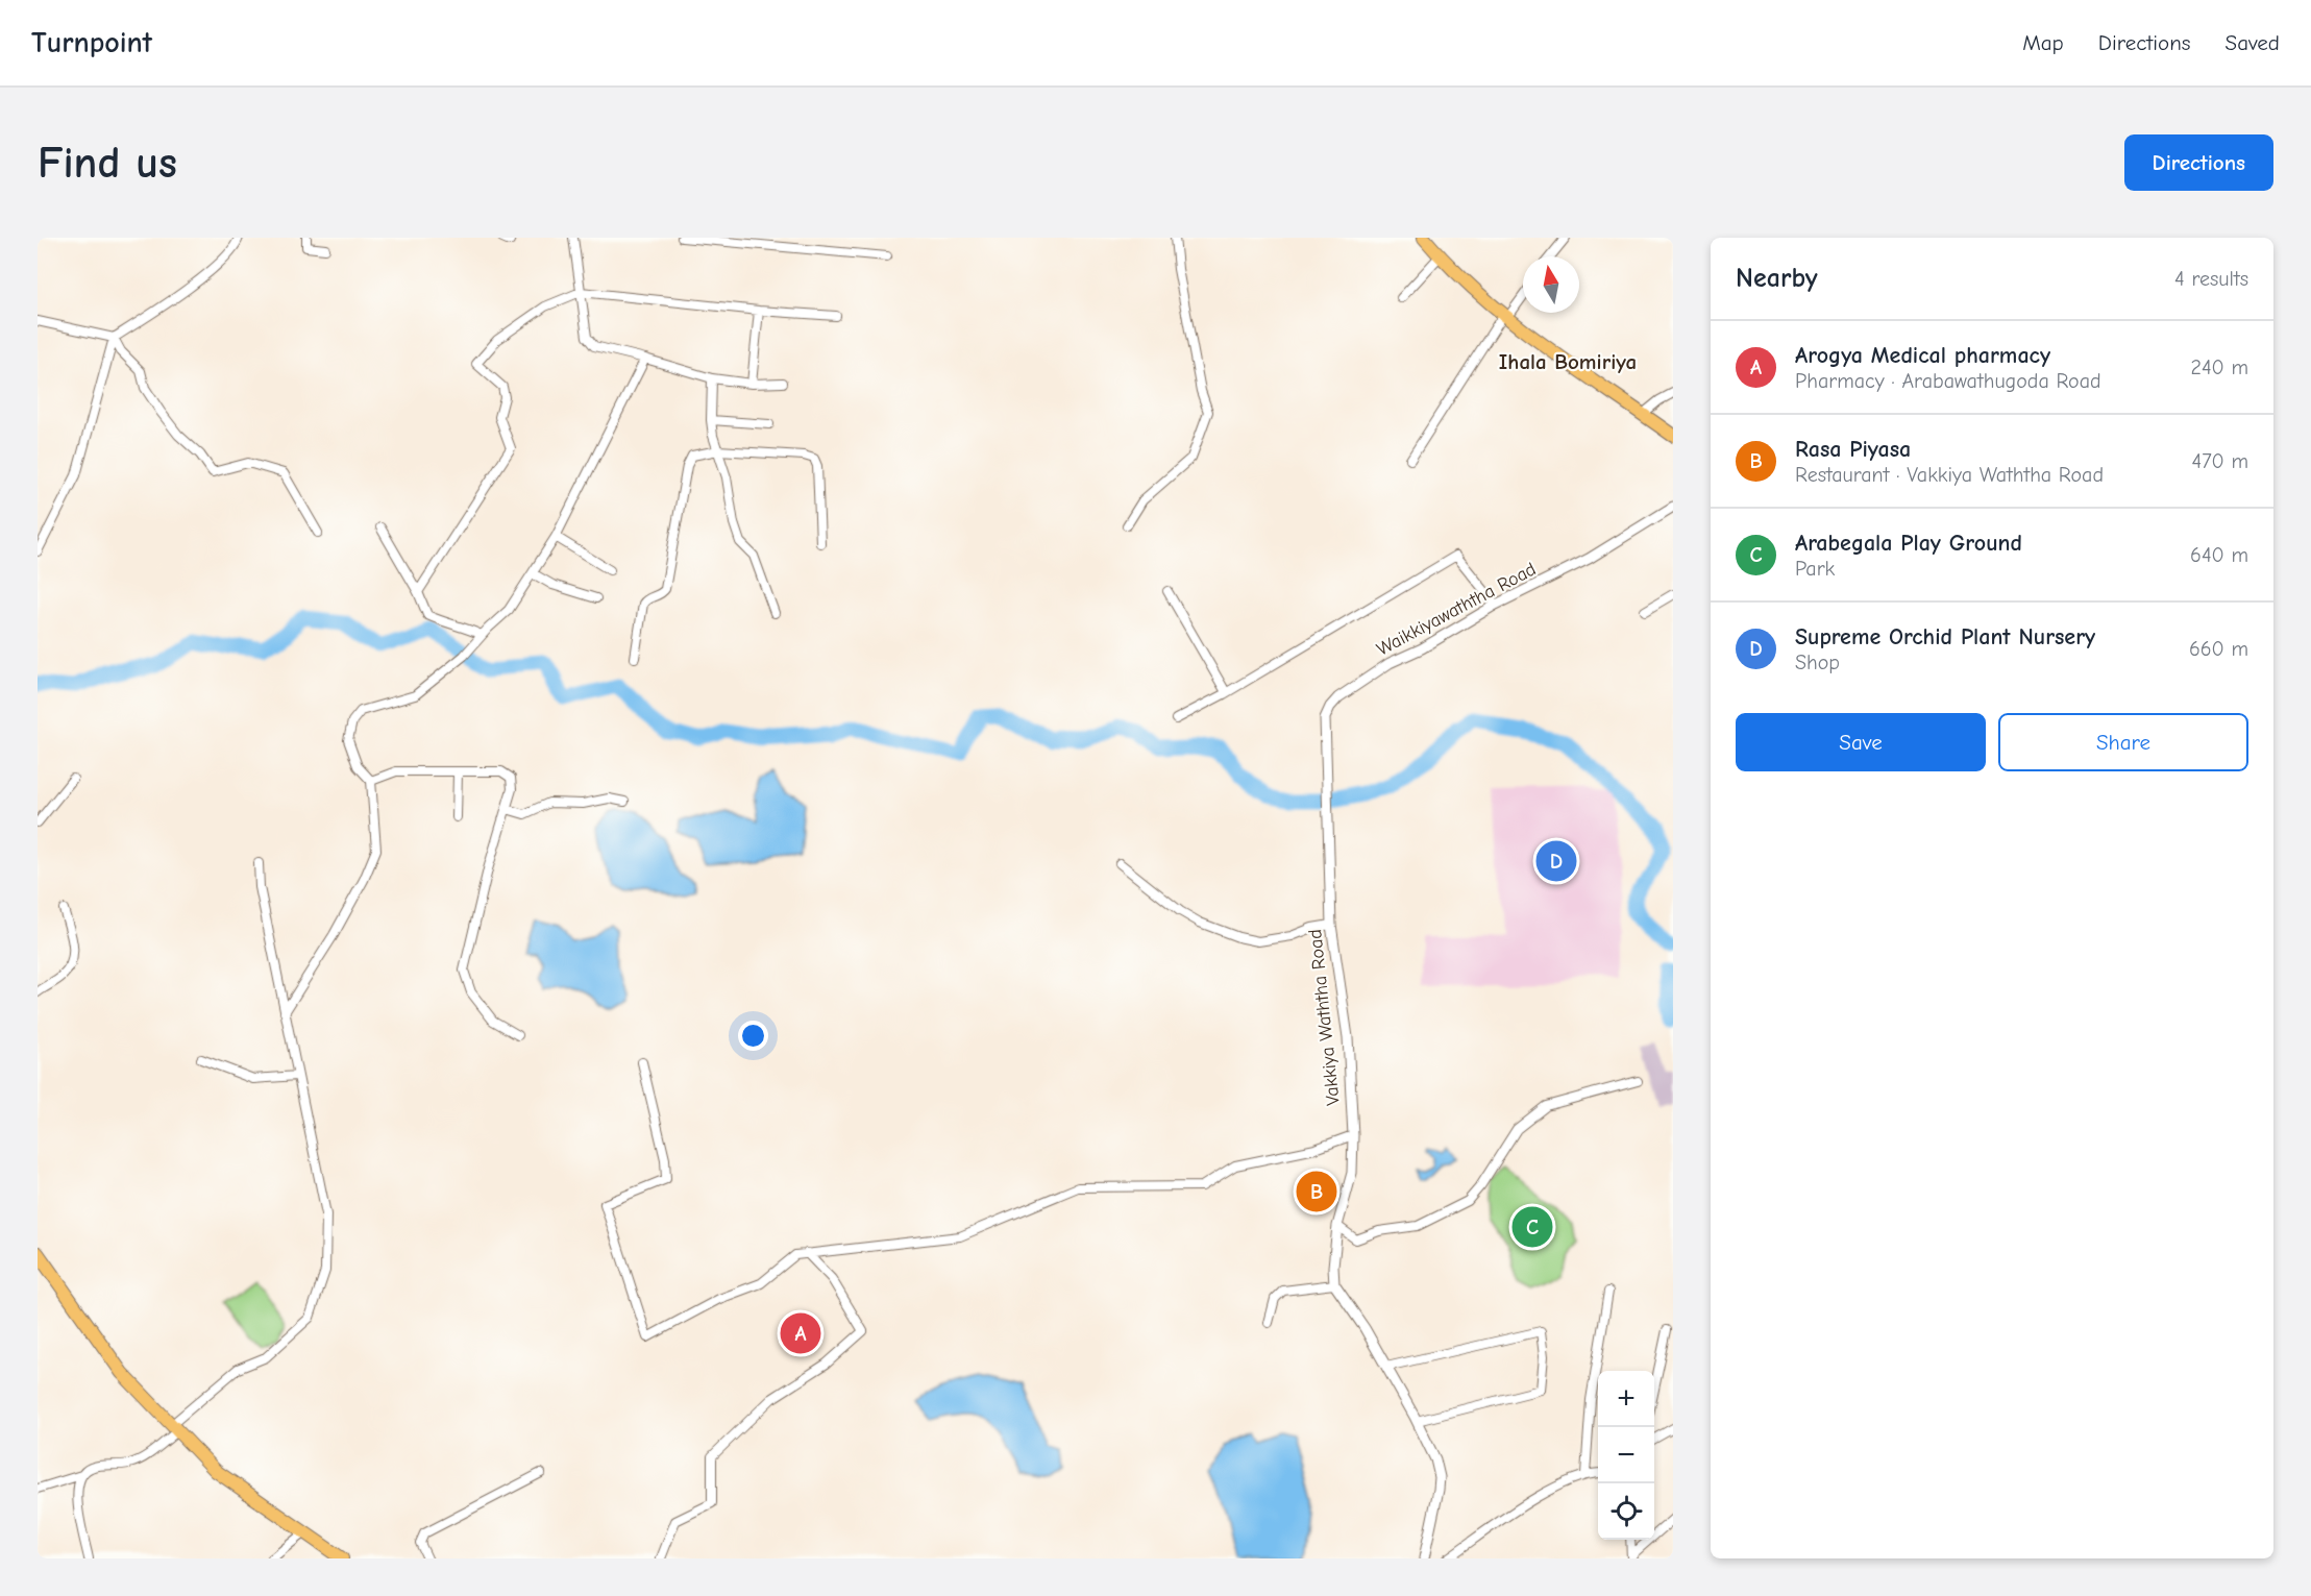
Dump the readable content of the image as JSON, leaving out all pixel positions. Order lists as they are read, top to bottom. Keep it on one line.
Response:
{"streets":{"street":["Waikkiyawaththa Road","Vakkiya Waththa Road"]},"crossings":[["Waikkiyawaththa Road","Vakkiya Waththa Road"]],"districts":["Ihala Bomiriya"],"north":"top","page":{"header":"Turnpoint","nav":["Map","Directions","Saved"],"buttons":["Directions",["Save","Share"]],"title":"Find us","heading":["Nearby","4 results"],"list":[{"mark":"A","name":"Arogya Medical pharmacy","note":"Pharmacy · Arabawathugoda Road","value":"240 m"},{"mark":"B","name":"Rasa Piyasa","note":"Restaurant · Vakkiya Waththa Road","value":"470 m"},{"mark":"C","name":"Arabegala Play Ground","note":"Park","value":"640 m"},{"mark":"D","name":"Supreme Orchid Plant Nursery","note":"Shop","value":"660 m"}],"pins":["D","B","C","A"],"map_buttons":["+","−"]}}
